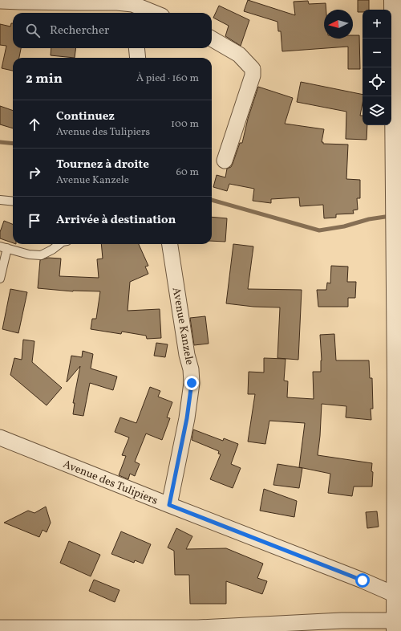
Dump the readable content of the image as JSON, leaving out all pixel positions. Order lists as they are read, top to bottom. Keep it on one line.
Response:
{"streets":{"street":["Avenue Kanzele","Avenue des Tulipiers"]},"crossings":[["Avenue Kanzele","Avenue des Tulipiers"]],"north":"left","page":{"map_buttons":["+","−"],"search":"Rechercher","heading":["2 min","À pied · 160 m"],"list":[["Continuez","Avenue des Tulipiers","100 m"],["Tournez à droite","Avenue Kanzele","60 m"],"Arrivée à destination"]}}
